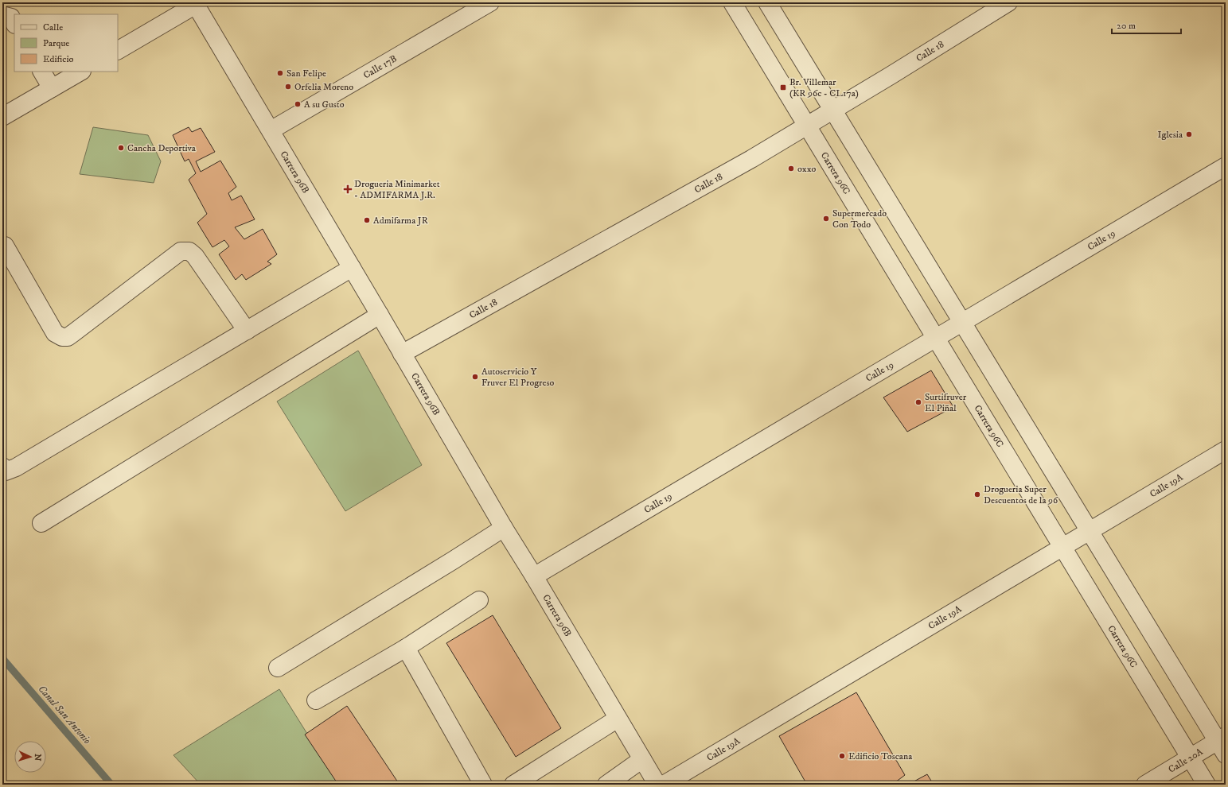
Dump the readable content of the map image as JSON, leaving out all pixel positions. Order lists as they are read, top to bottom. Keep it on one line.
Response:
{"streets":{"street":["Calle 18","Calle 17B","Carrera 96B","Carrera 96C","Calle 19","Calle 19A","Calle 20A"]},"crossings":[["Calle 18","Carrera 96B"],["Calle 18","Carrera 96C"],["Calle 17B","Carrera 96B"],["Carrera 96B","Calle 19"],["Carrera 96C","Calle 19"],["Carrera 96C","Calle 19A"],["Carrera 96C","Calle 20A"]],"water":["Canal San Antonio"],"places":{"other":["San Felipe","Orfelia Moreno","A su Gusto","Iglesia","Cancha Deportiva","oxxo","Supermercado Con Todo","Admifarma JR","Autoservicio Y Fruver El Progreso","Surtifruver El Piñal","Drogueria Super Descuentos de la 96","Edificio Toscana"],"transit":["Br. Villemar (KR 96c - CL17a)"],"health":["Drogueria Minimarket - ADMIFARMA J.R."]},"legend":["Calle","Parque","Edificio"],"scale_bar":"20 m","north":"right"}
